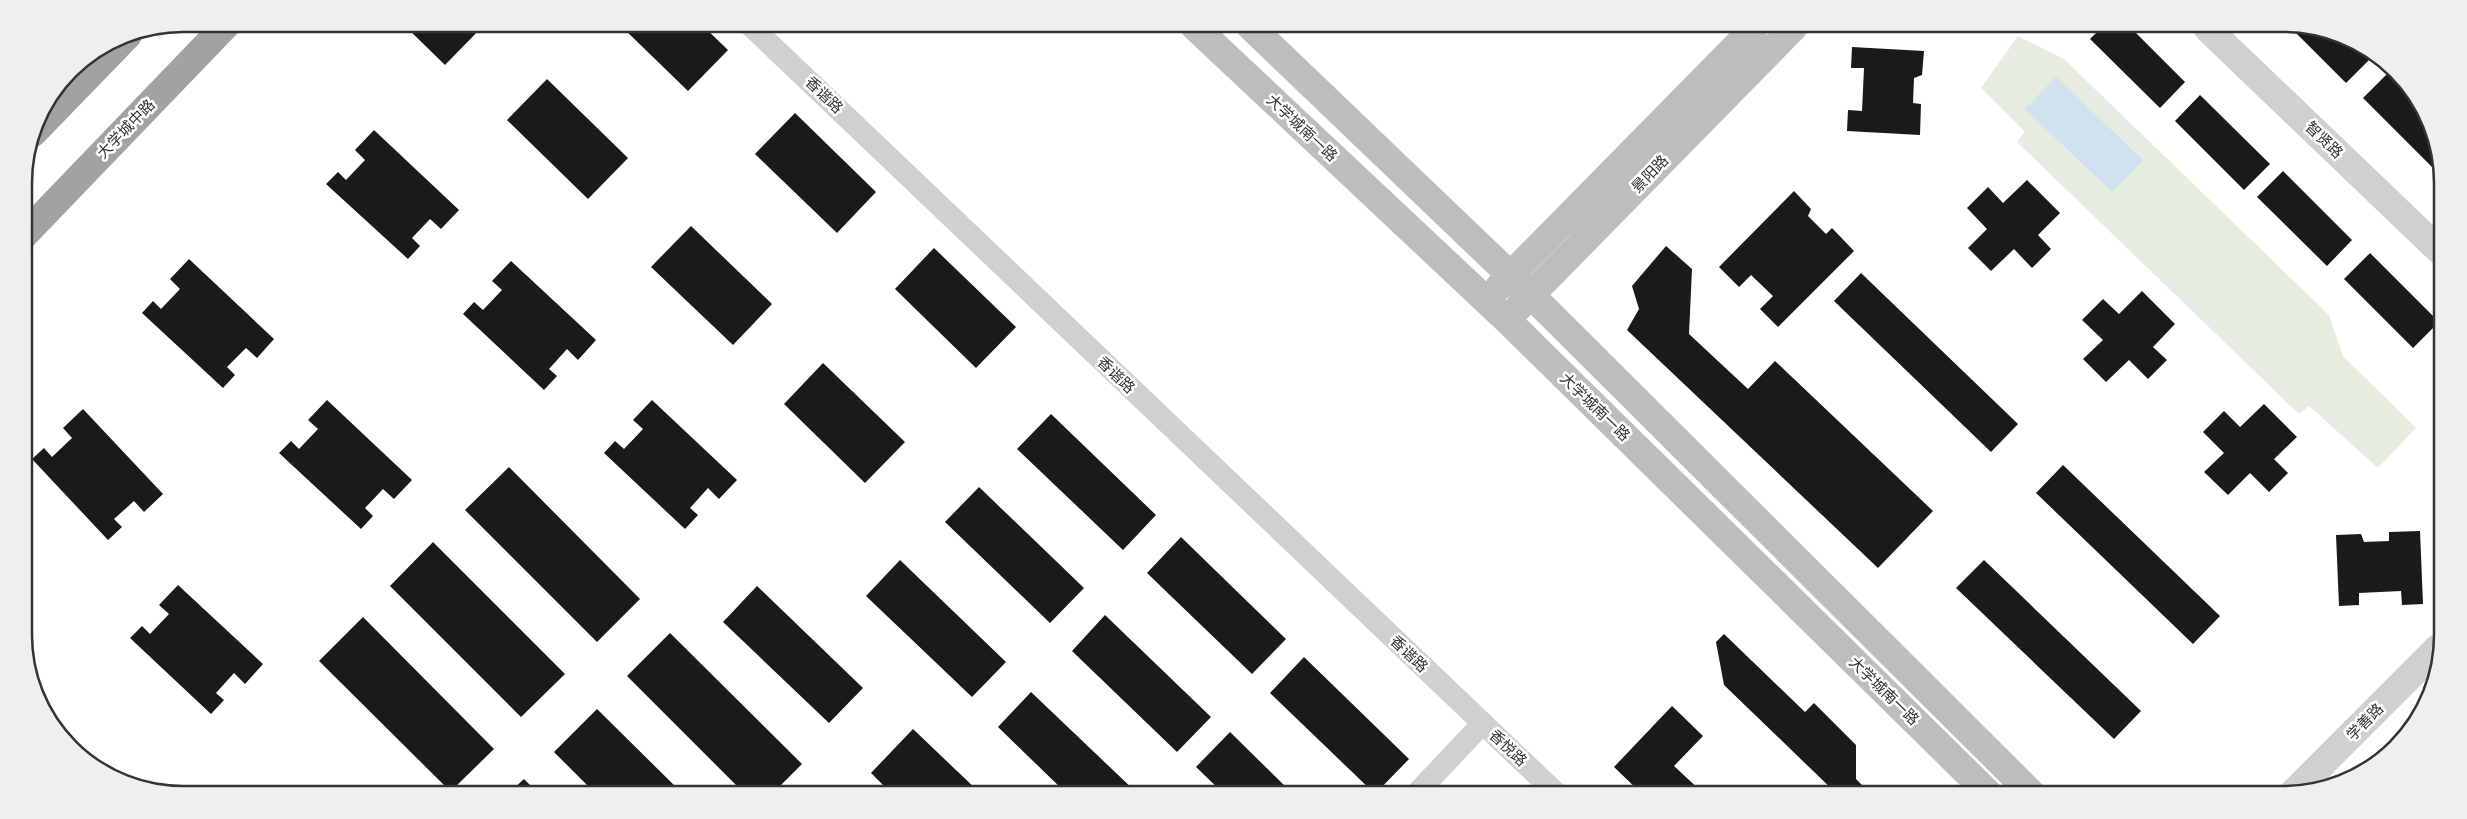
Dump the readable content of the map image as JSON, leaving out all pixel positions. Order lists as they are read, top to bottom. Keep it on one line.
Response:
{"streets":{"highway":["大学城中路"],"main road":["大学城南一路","景阳路"],"street":["香谐路","智贤路","学善路","香悦路"]},"crossings":[["香谐路","香悦路"],["大学城南一路","景阳路"]]}
